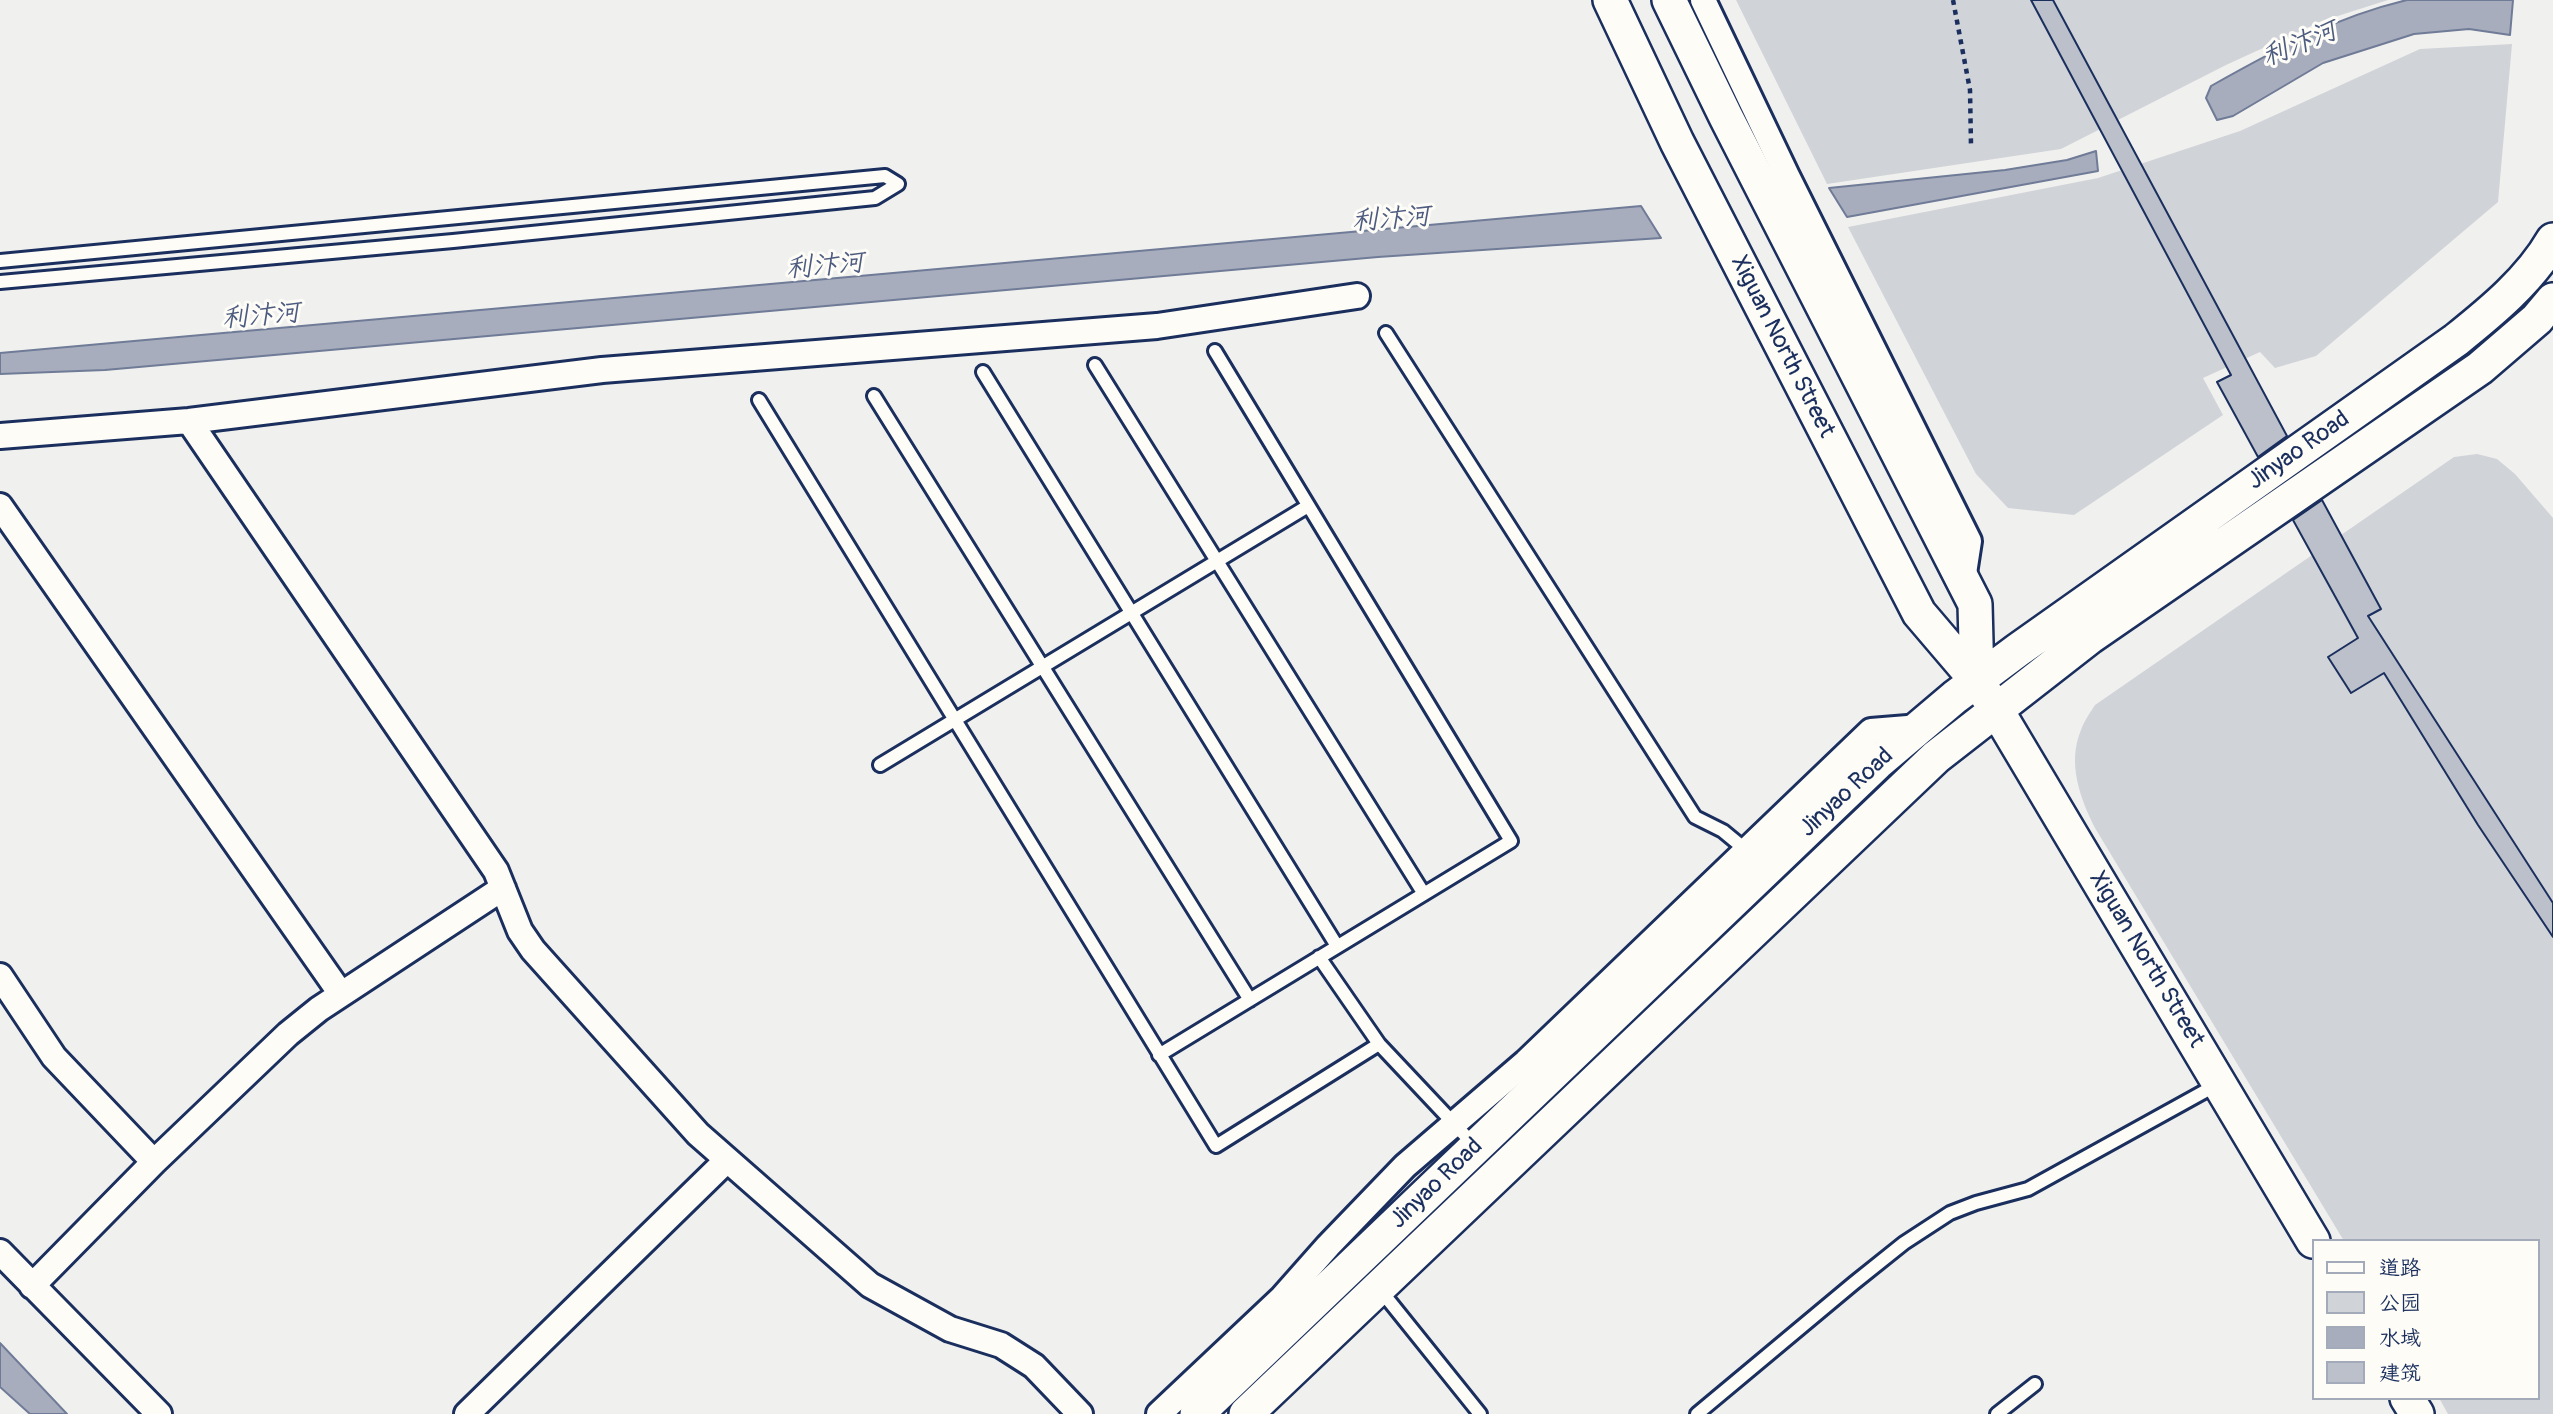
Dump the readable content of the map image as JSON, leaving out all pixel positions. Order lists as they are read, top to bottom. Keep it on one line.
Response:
{"streets":{"main road":["Xiguan North Street","Jinyao Road"]},"crossings":[["Xiguan North Street","Jinyao Road"]],"water":["利汴河"],"legend":["道路","公园","水域","建筑"]}
